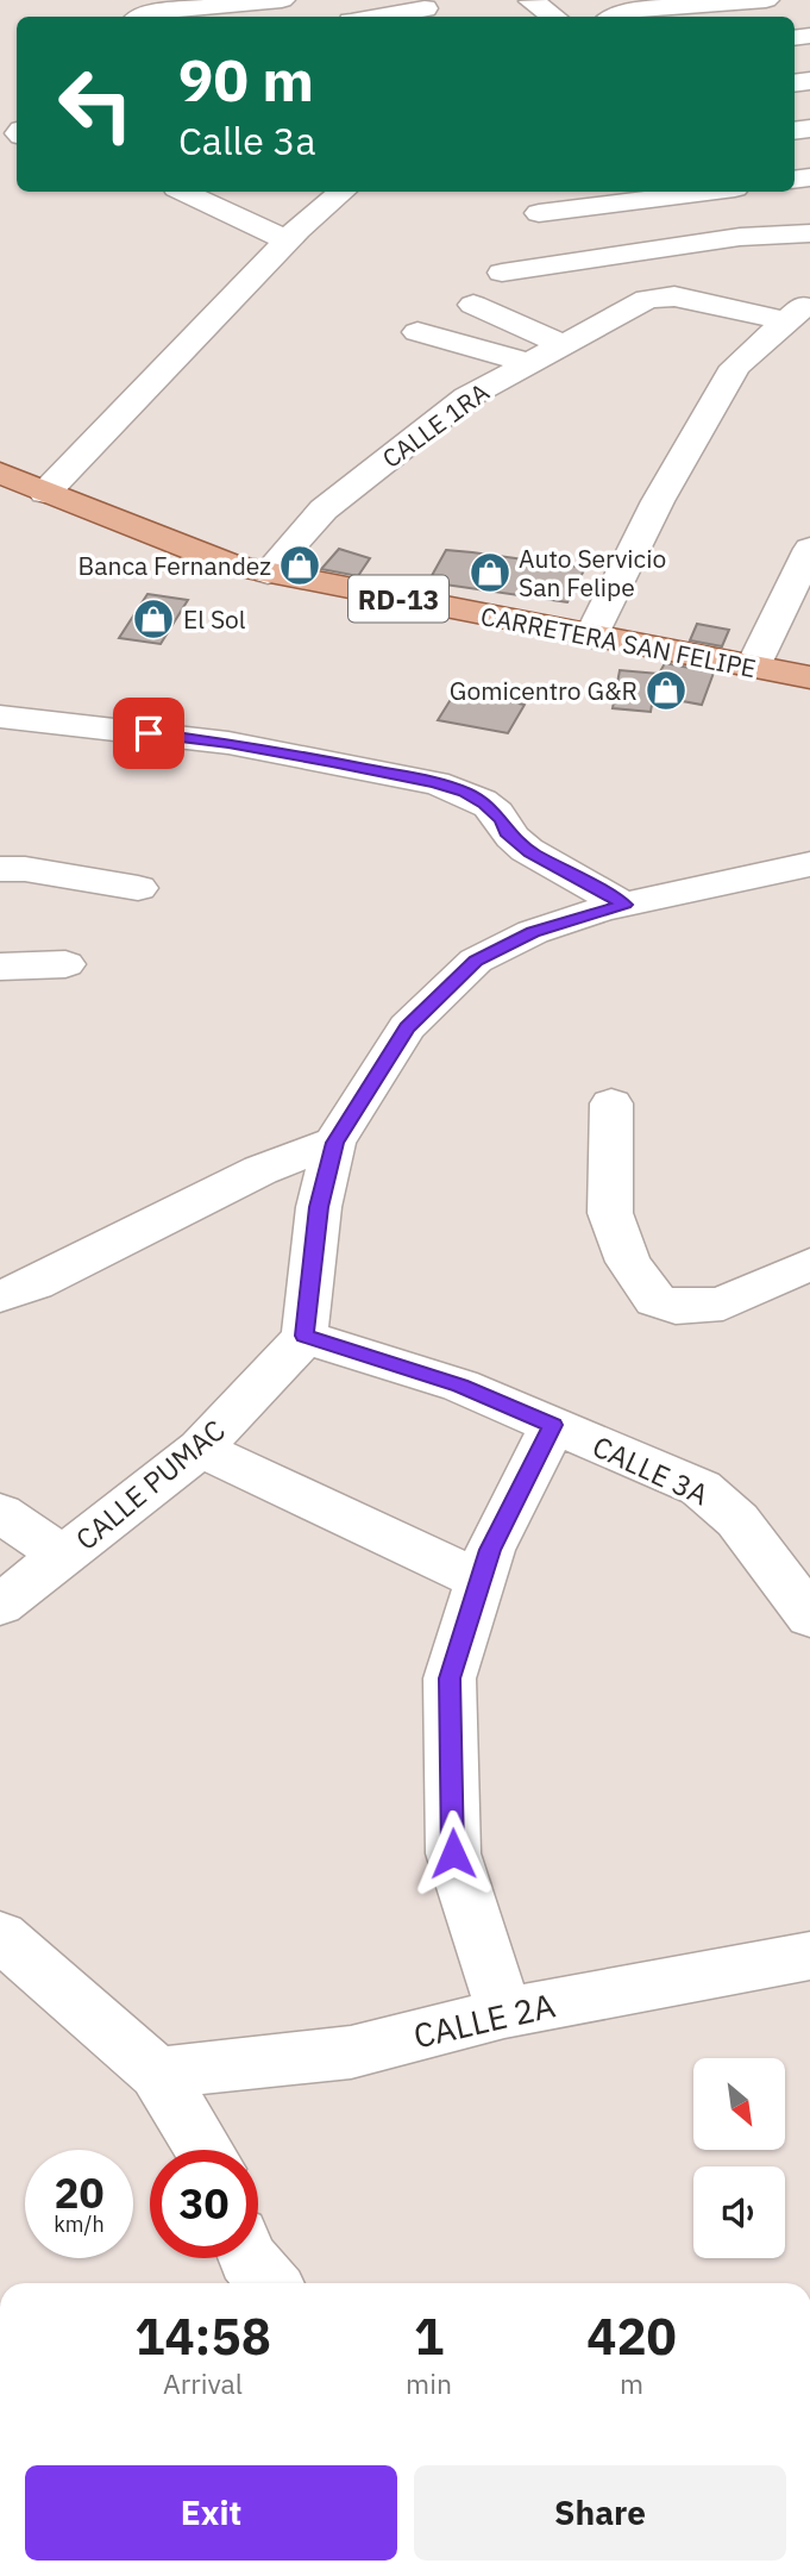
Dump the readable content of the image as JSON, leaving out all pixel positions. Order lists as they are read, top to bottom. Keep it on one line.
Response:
{"streets":{"main road":["RD-13","CARRETERA SAN FELIPE"],"street":["CALLE 1RA","CALLE 3A","CALLE PUMAC","CALLE 2A"]},"crossings":[["CALLE 1RA","CARRETERA SAN FELIPE"],["CALLE 3A","CALLE PUMAC"]],"places":{"shop":["Banca Fernandez","Auto Servicio San Felipe","El Sol","Gomicentro G&R"]},"north":"bottom right","page":{"turn":["90 m","Calle 3a"],"speed":"20 km/h","limit":"30","eta":["14:58","Arrival","1","min","420","m"],"buttons":["Exit","Share"]}}
